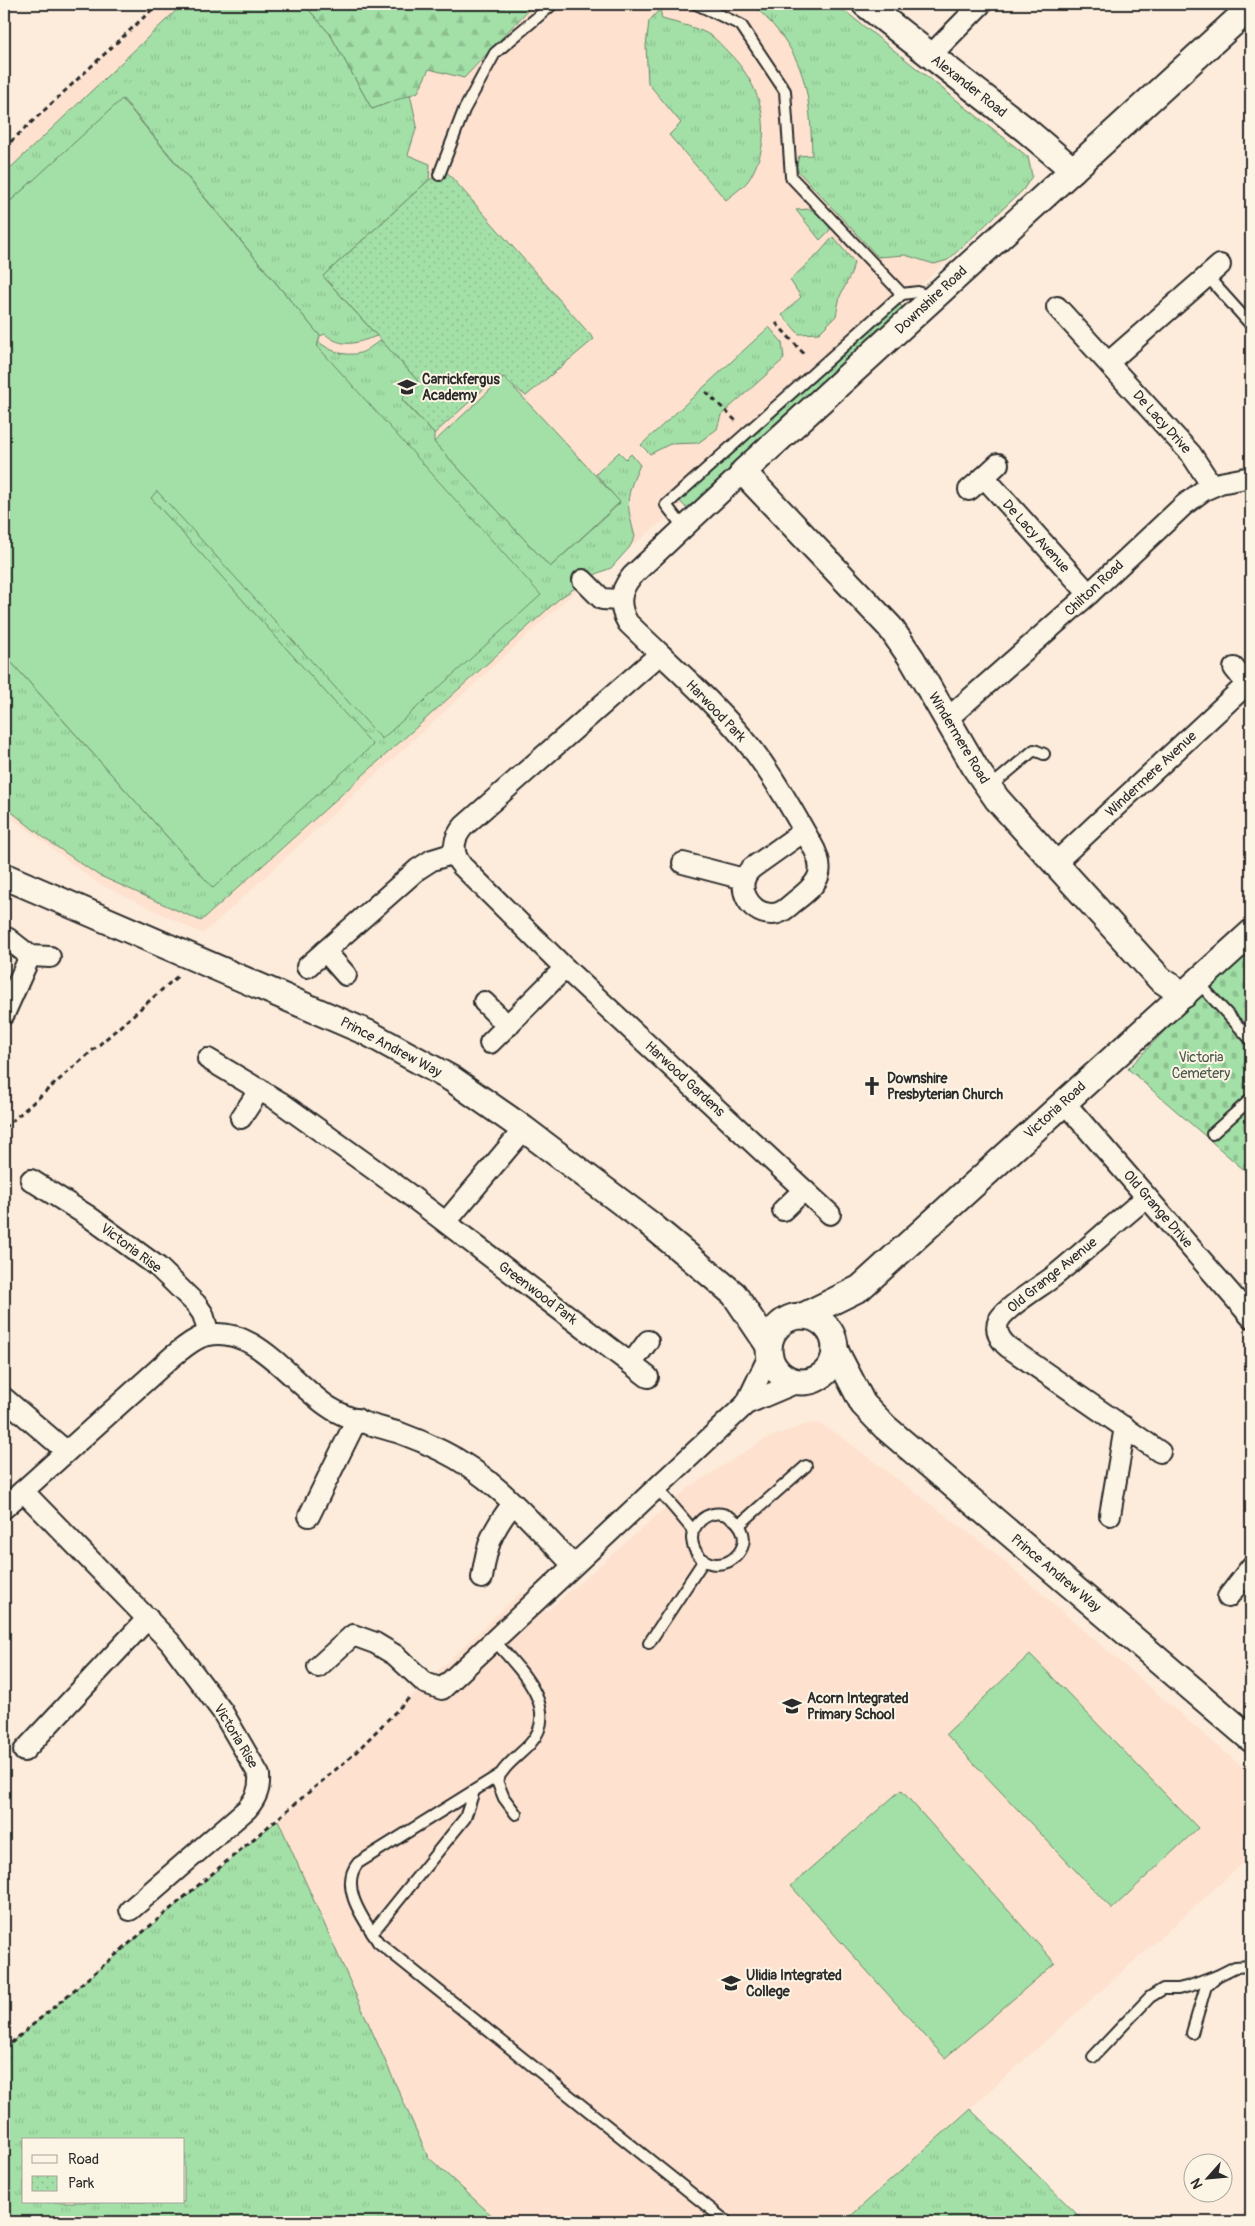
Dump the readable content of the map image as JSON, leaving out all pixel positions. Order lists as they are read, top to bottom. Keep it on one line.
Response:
{"streets":{"street":["Alexander Road","Downshire Road","De Lacy Drive","De Lacy Avenue","Chilton Road","Harwood Park","Windermere Road","Windermere Avenue","Prince Andrew Way","Harwood Gardens","Victoria Road","Old Grange Drive","Victoria Rise","Old Grange Avenue","Greenwood Park"]},"crossings":[["Alexander Road","Downshire Road"],["Downshire Road","Harwood Park"],["Downshire Road","Windermere Road"],["De Lacy Drive","Chilton Road"],["De Lacy Avenue","Chilton Road"],["Chilton Road","Windermere Road"],["Windermere Road","Windermere Avenue"],["Windermere Road","Victoria Road"],["Prince Andrew Way","Victoria Road"],["Victoria Road","Old Grange Drive"],["Old Grange Drive","Old Grange Avenue"]],"parks":["Victoria Cemetery"],"places":{"school or university":["Carrickfergus Academy","Acorn Integrated Primary School","Ulidia Integrated College"],"church":["Downshire Presbyterian Church"]},"legend":["Road","Park"],"north":"bottom left"}
